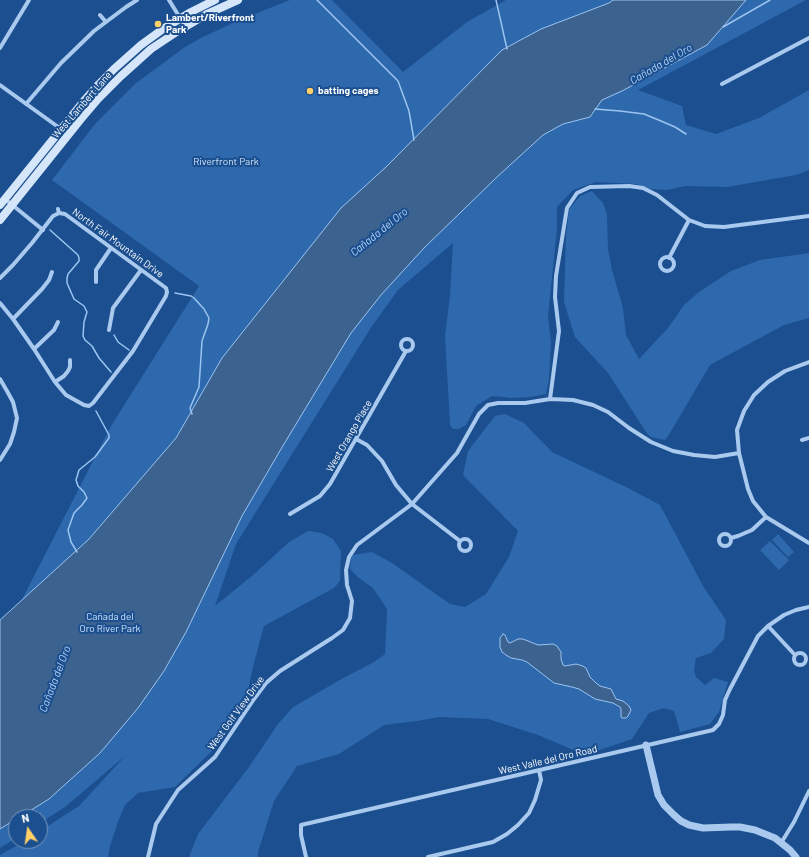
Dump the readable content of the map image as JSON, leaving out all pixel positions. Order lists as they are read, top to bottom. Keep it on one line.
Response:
{"streets":{"main road":["West Lambert Lane"],"street":["North Fair Mountain Drive","West Orango Place","West Golf View Drive","West Valle del Oro Road"]},"water":["Cañada del Oro"],"parks":["Riverfront Park","Cañada del Oro River Park"],"places":["Lambert/Riverfront Park","batting cages"],"north":"top"}
